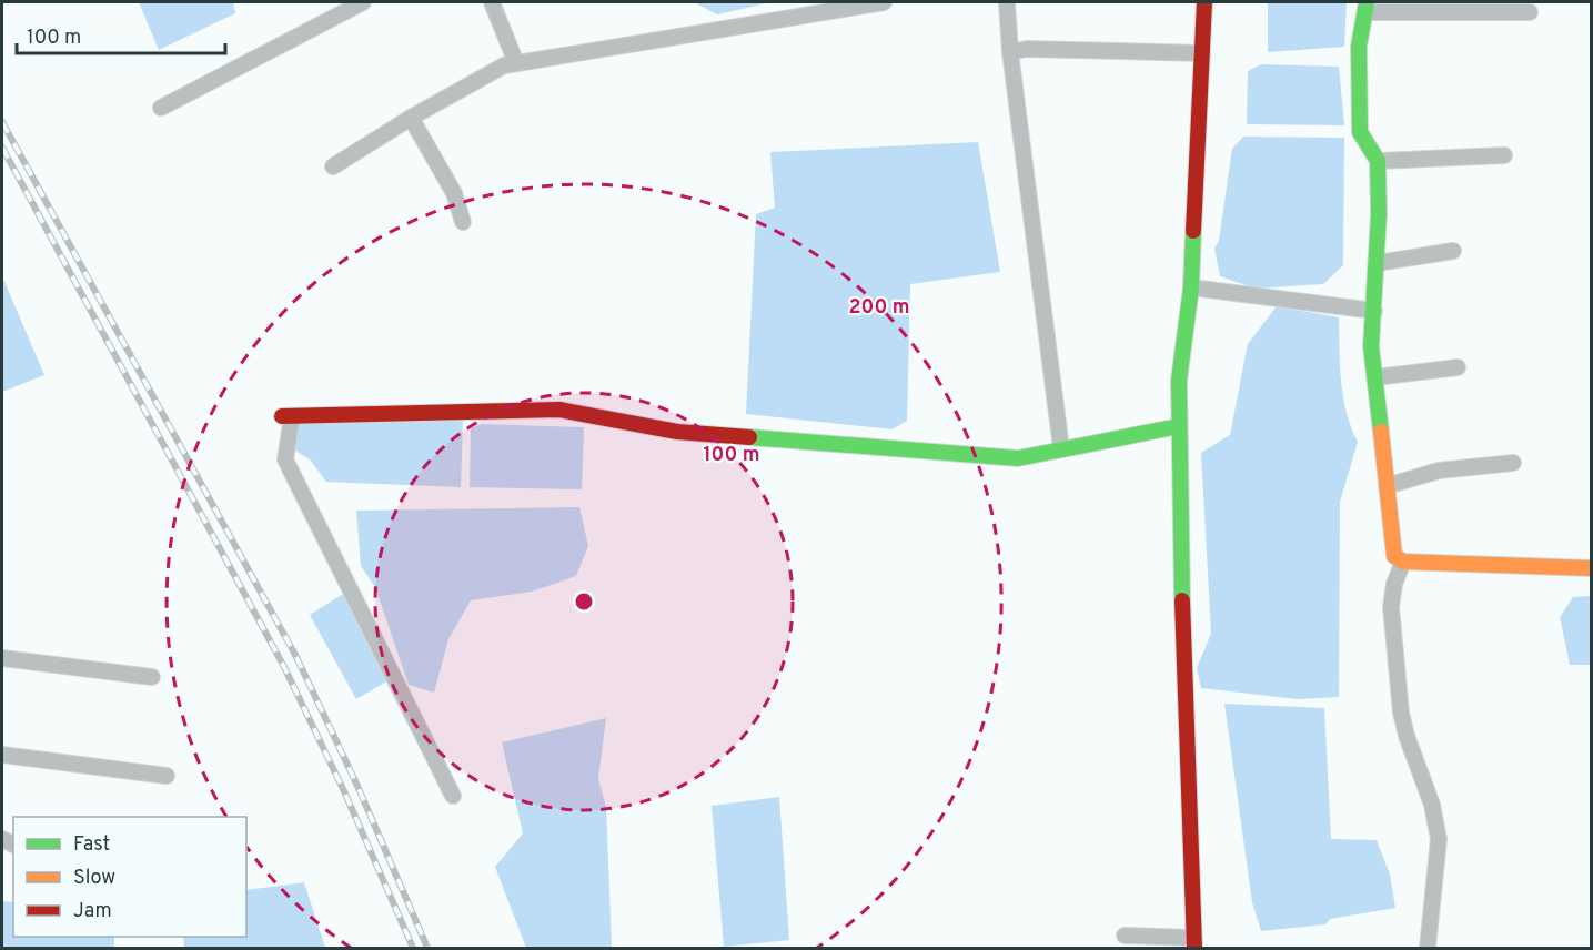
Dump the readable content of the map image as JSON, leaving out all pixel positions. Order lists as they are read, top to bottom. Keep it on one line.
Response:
{"legend":["Fast","Slow","Jam"],"scale_bar":"100 m","rings":["200 m","100 m"]}
